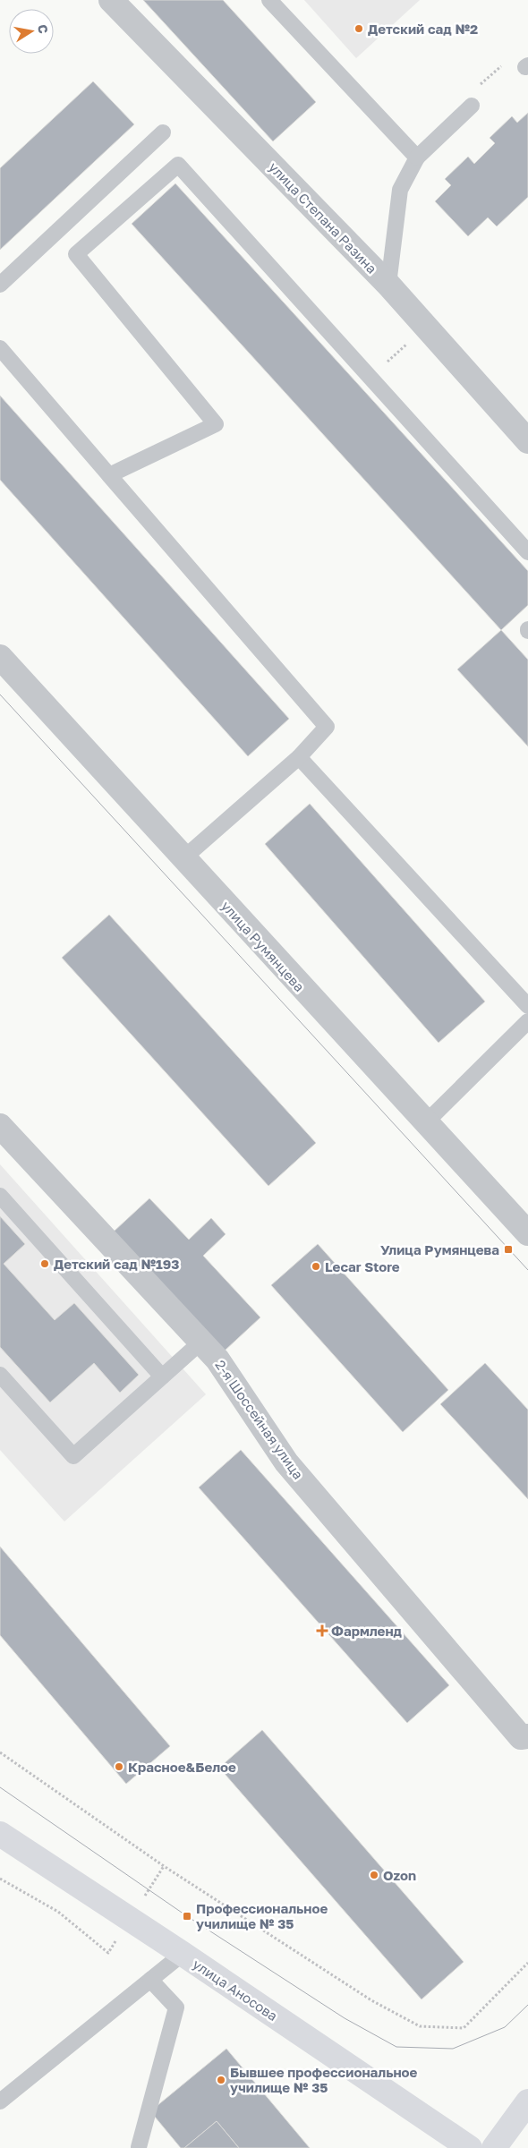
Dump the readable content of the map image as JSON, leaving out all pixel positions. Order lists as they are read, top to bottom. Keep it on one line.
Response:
{"streets":{"main road":["улица Аносова"],"street":["улица Степана Разина","улица Румянцева","2-я Шоссейная улица"]},"places":{"other":["Детский сад №2","Детский сад №193","Lecar Store","Красное&Белое","Ozon","Бывшее профессиональное училище № 35"],"transit":["Улица Румянцева","Профессиональное училище № 35"],"health":["Фармленд"]},"north":"right"}
